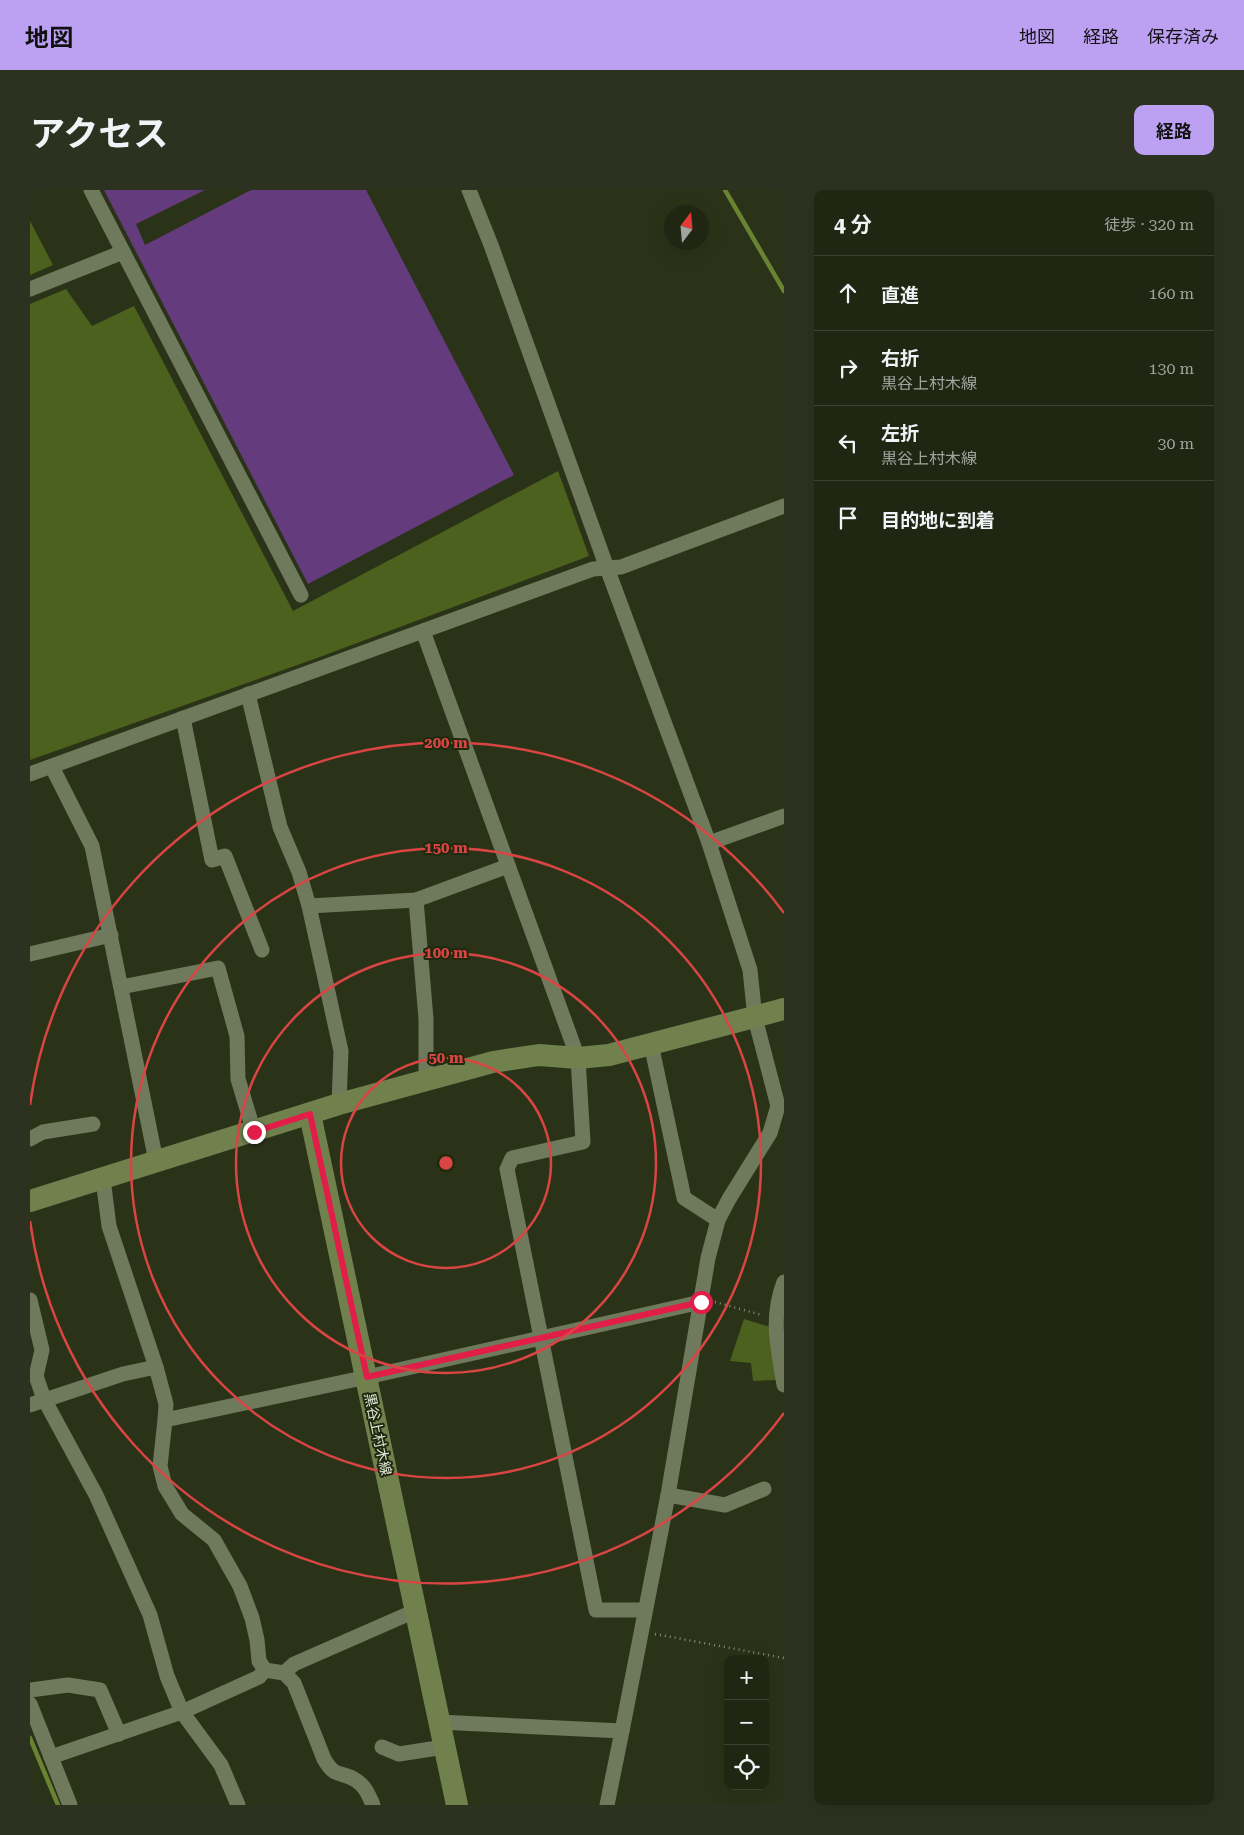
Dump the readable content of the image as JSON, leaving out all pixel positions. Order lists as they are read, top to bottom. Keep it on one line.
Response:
{"streets":{"main road":["黒谷上村木線"]},"north":"top","page":{"header":"地図","nav":["地図","経路","保存済み"],"title":"アクセス","buttons":"経路","heading":["4 分","徒歩 · 320 m"],"list":[["直進","160 m"],["右折","黒谷上村木線","130 m"],["左折","黒谷上村木線","30 m"],"目的地に到着"],"map_buttons":["+","−"]},"rings":["200 m","150 m","100 m","50 m"]}
